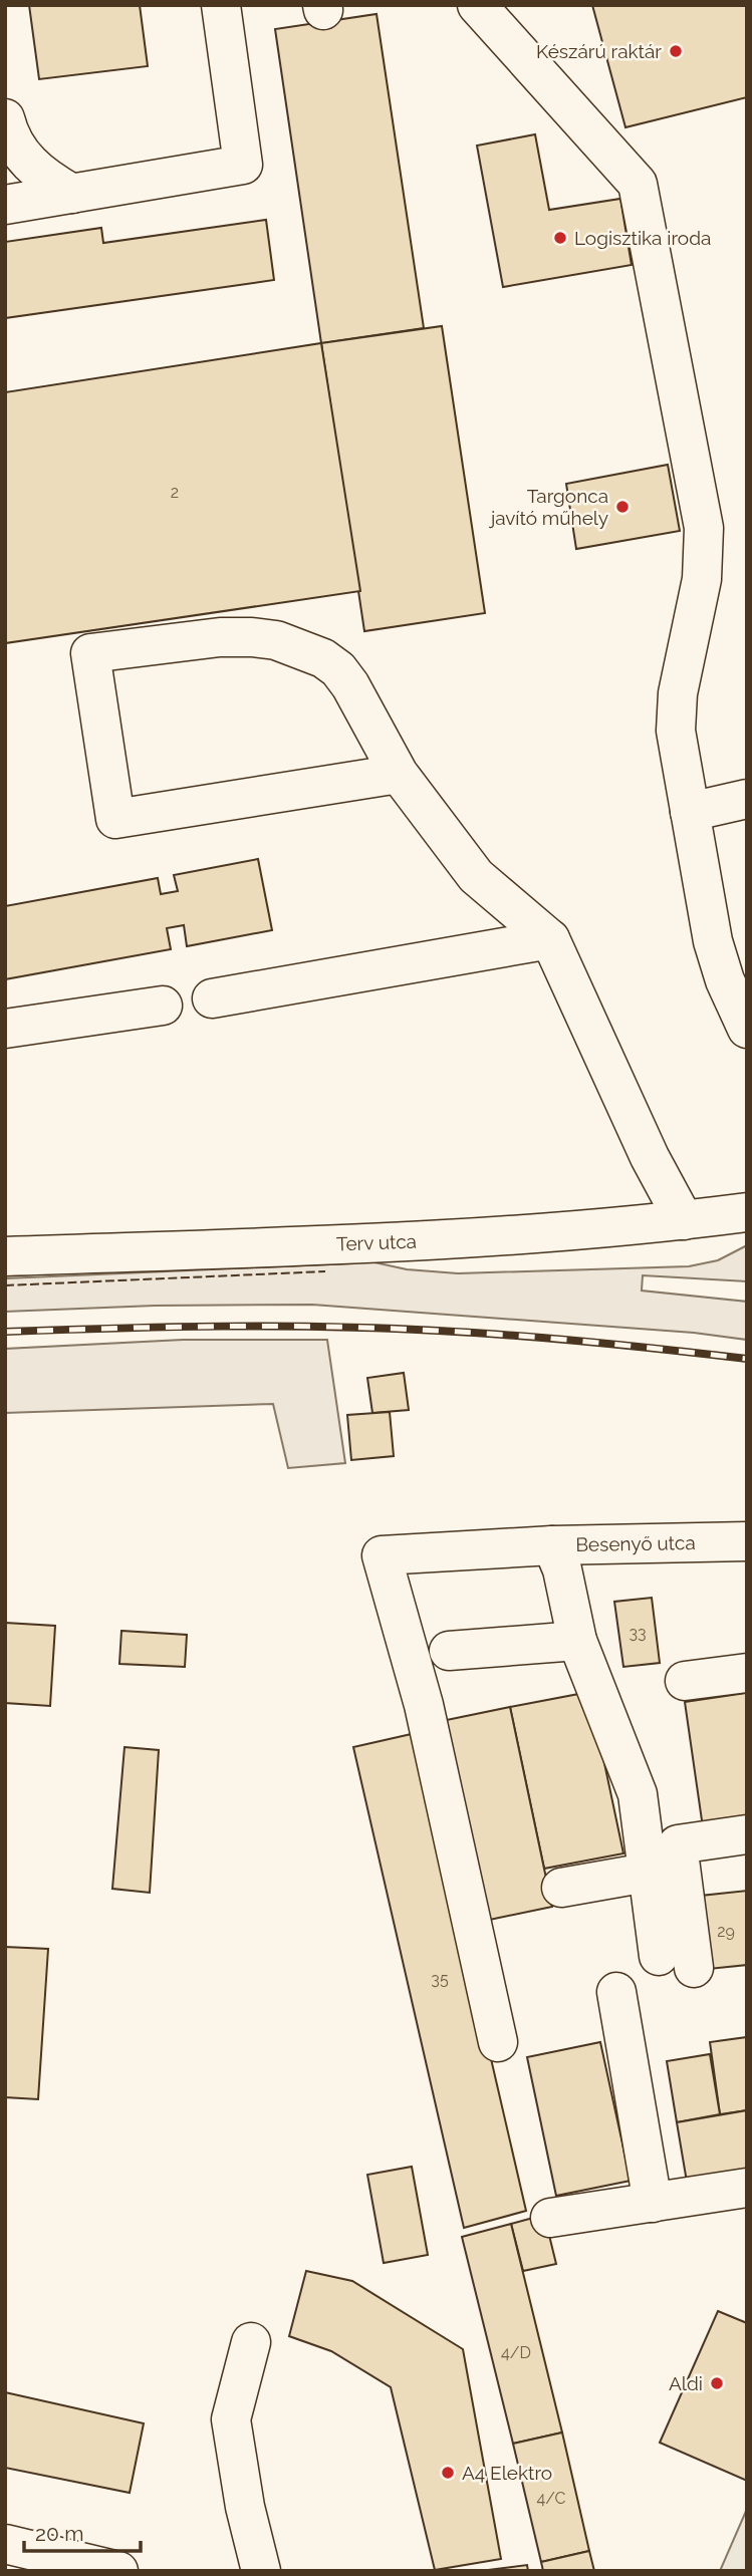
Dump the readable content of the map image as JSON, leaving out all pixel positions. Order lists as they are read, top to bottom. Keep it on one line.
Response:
{"streets":{"street":["Terv utca","Besenyő utca"]},"places":["Készárú raktár","Logisztika iroda","Targonca javító műhely","Aldi","A4 Elektro"],"house_numbers":["2","33","29","35","4/D","4/C"],"scale_bar":"20 m"}
